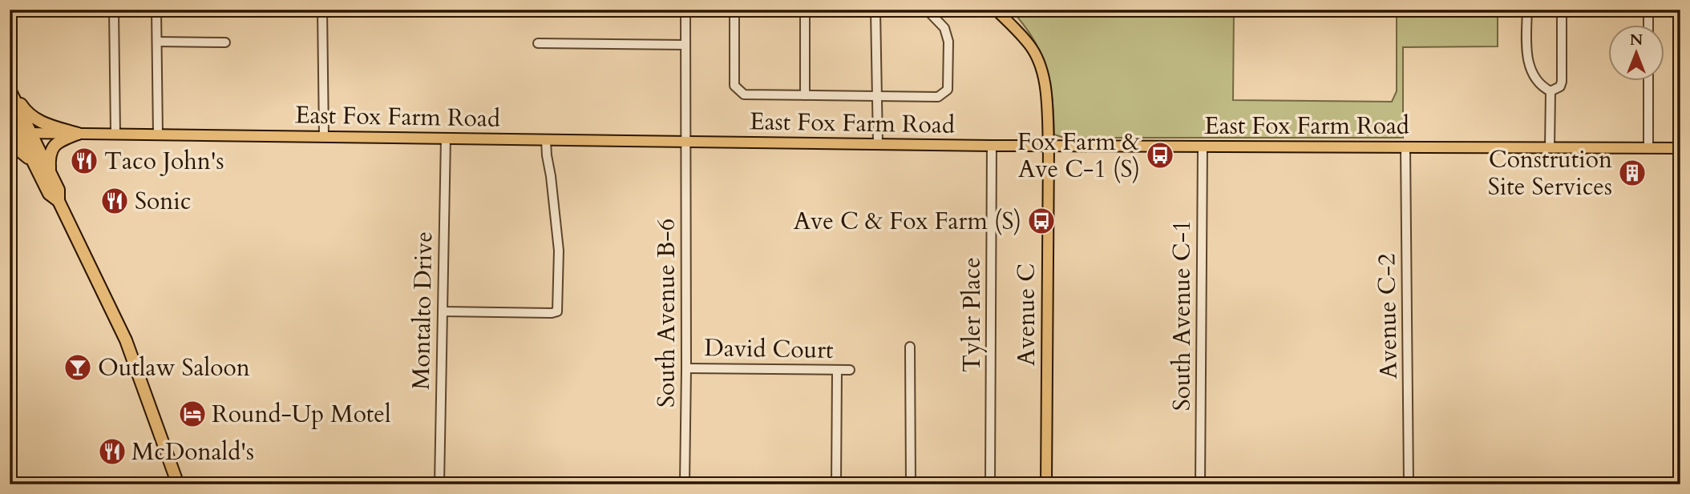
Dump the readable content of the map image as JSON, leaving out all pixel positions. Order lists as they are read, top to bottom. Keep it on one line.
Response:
{"streets":{"main road":["East Fox Farm Road","Avenue C"],"street":["Montalto Drive","South Avenue B-6","Tyler Place","South Avenue C-1","Avenue C-2","David Court"]},"crossings":[["East Fox Farm Road","Montalto Drive"],["East Fox Farm Road","South Avenue B-6"],["East Fox Farm Road","Tyler Place"],["East Fox Farm Road","Avenue C"],["East Fox Farm Road","South Avenue C-1"],["East Fox Farm Road","Avenue C-2"],["South Avenue B-6","David Court"]],"places":{"bus stop":["Fox Farm & Ave C-1 (S)","Ave C & Fox Farm (S)"],"restaurant":["Taco John's","Sonic","McDonald's"],"building":["Constrution Site Services"],"bar":["Outlaw Saloon"],"hotel":["Round-Up Motel"]},"north":"top"}
